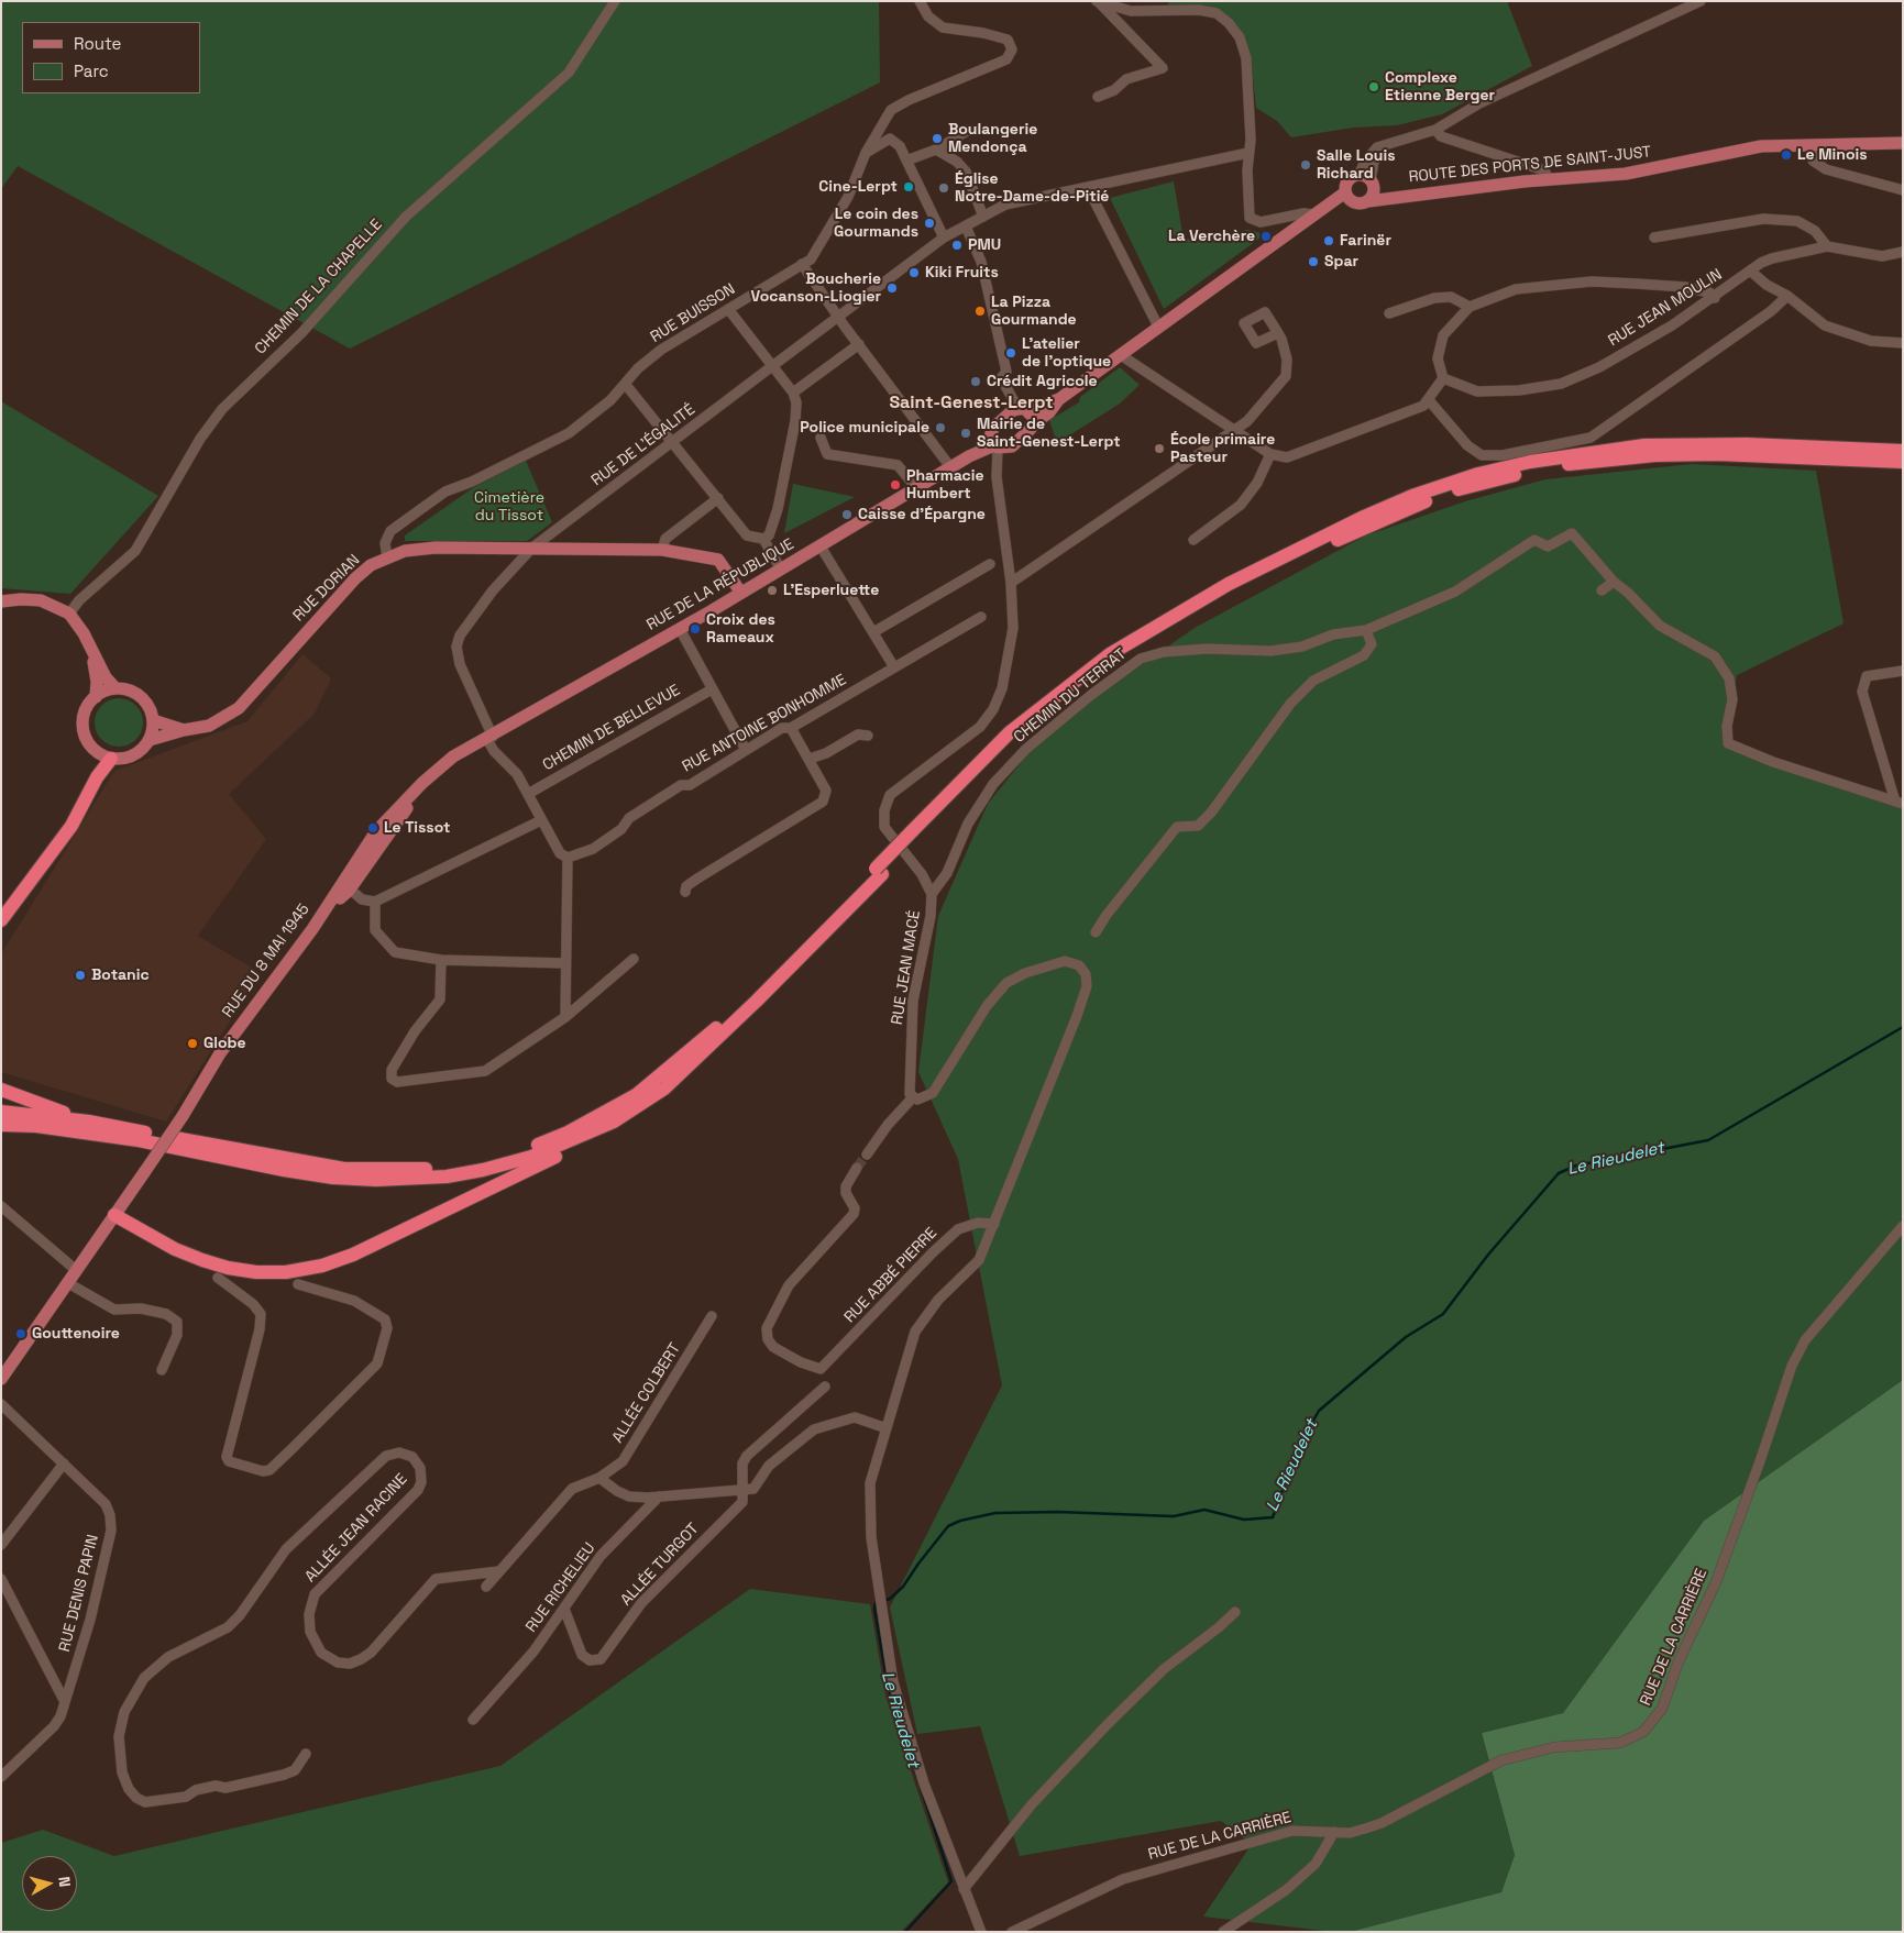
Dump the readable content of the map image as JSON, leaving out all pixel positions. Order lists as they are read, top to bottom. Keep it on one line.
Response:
{"streets":{"main road":["ROUTE DES PORTS DE SAINT-JUST","RUE DE LA RÉPUBLIQUE","RUE DORIAN","RUE DU 8 MAI 1945"],"street":["CHEMIN DE LA CHAPELLE","RUE JEAN MOULIN","RUE BUISSON","RUE DE L'ÉGALITÉ","CHEMIN DU TERRAT","RUE ANTOINE BONHOMME","CHEMIN DE BELLEVUE","RUE JEAN MACÉ","RUE ABBÉ PIERRE","ALLÉE COLBERT","ALLÉE JEAN RACINE","ALLÉE TURGOT","RUE RICHELIEU","RUE DENIS PAPIN","RUE DE LA CARRIÈRE"]},"crossings":[["RUE BUISSON","RUE DORIAN"],["RUE DE L'ÉGALITÉ","RUE DE LA RÉPUBLIQUE"],["RUE DE L'ÉGALITÉ","RUE DORIAN"],["RUE DE L'ÉGALITÉ","RUE DU 8 MAI 1945"],["RUE DE LA RÉPUBLIQUE","RUE DORIAN"],["RUE DE LA RÉPUBLIQUE","RUE DU 8 MAI 1945"],["RUE DE LA RÉPUBLIQUE","RUE JEAN MACÉ"],["CHEMIN DU TERRAT","RUE JEAN MACÉ"],["ALLÉE COLBERT","ALLÉE JEAN RACINE"],["ALLÉE TURGOT","RUE RICHELIEU"]],"districts":["Saint-Genest-Lerpt"],"water":["Le Rieudelet"],"parks":["Cimetière du Tissot"],"places":["Complexe Etienne Berger","Boulangerie Mendonça","Le Minois","Salle Louis Richard","Cine-Lerpt","Église Notre-Dame-de-Pitié","Le coin des Gourmands","La Verchère","Farinër","PMU","Spar","Kiki Fruits","Boucherie Vocanson-Liogier","La Pizza Gourmande","L'atelier de l'optique","Crédit Agricole","Police municipale","Mairie de Saint-Genest-Lerpt","École primaire Pasteur","Pharmacie Humbert","Caisse d'Épargne","L’Esperluette","Croix des Rameaux","Le Tissot","Botanic","Globe","Gouttenoire"],"legend":["Route","Parc"],"north":"right"}
